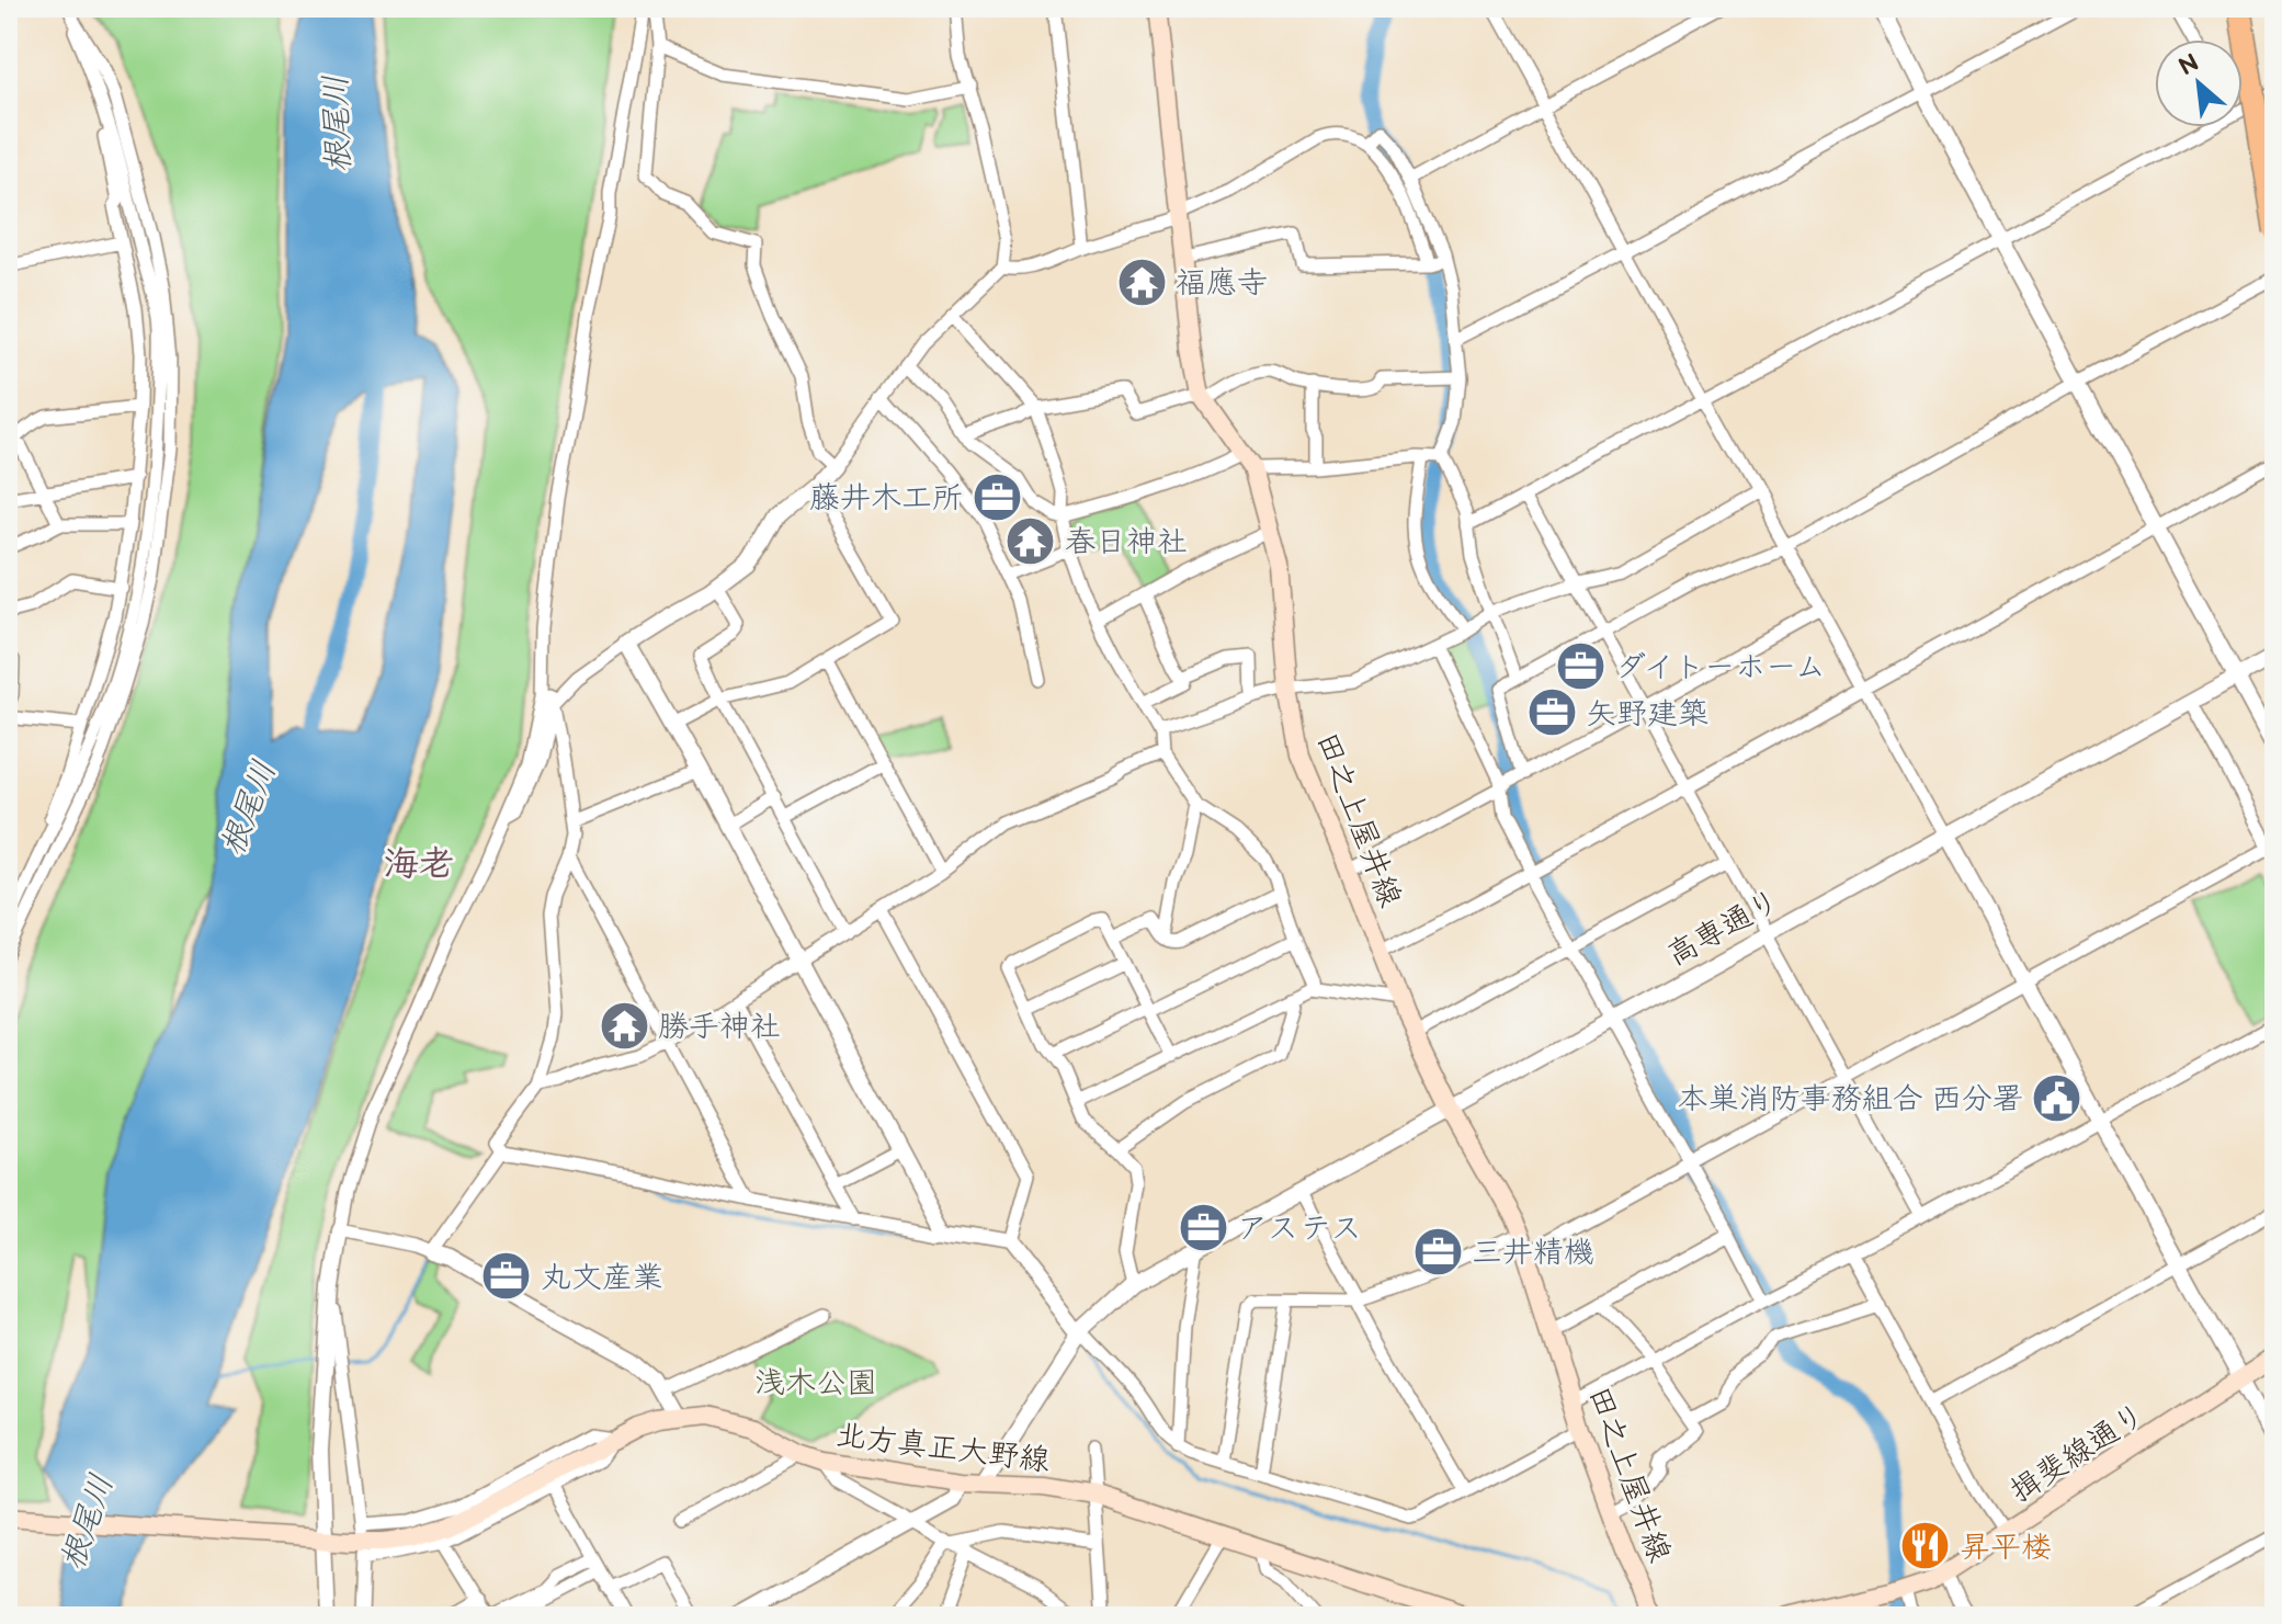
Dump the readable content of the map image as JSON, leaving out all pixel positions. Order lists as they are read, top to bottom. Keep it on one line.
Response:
{"streets":{"main road":["田之上屋井線","北方真正大野線","揖斐線通り"],"street":["高専通り"]},"crossings":[["田之上屋井線","高専通り"],["高専通り","北方真正大野線"]],"districts":["海老"],"water":["根尾川"],"parks":["浅木公園"],"places":{"temple":["福應寺","春日神社","勝手神社"],"office":["藤井木工所","ダイトーホーム","矢野建築","アステス","三井精機","丸文産業"],"public building":["本巣消防事務組合 西分署"],"restaurant":["昇平楼"]},"north":"top left"}
